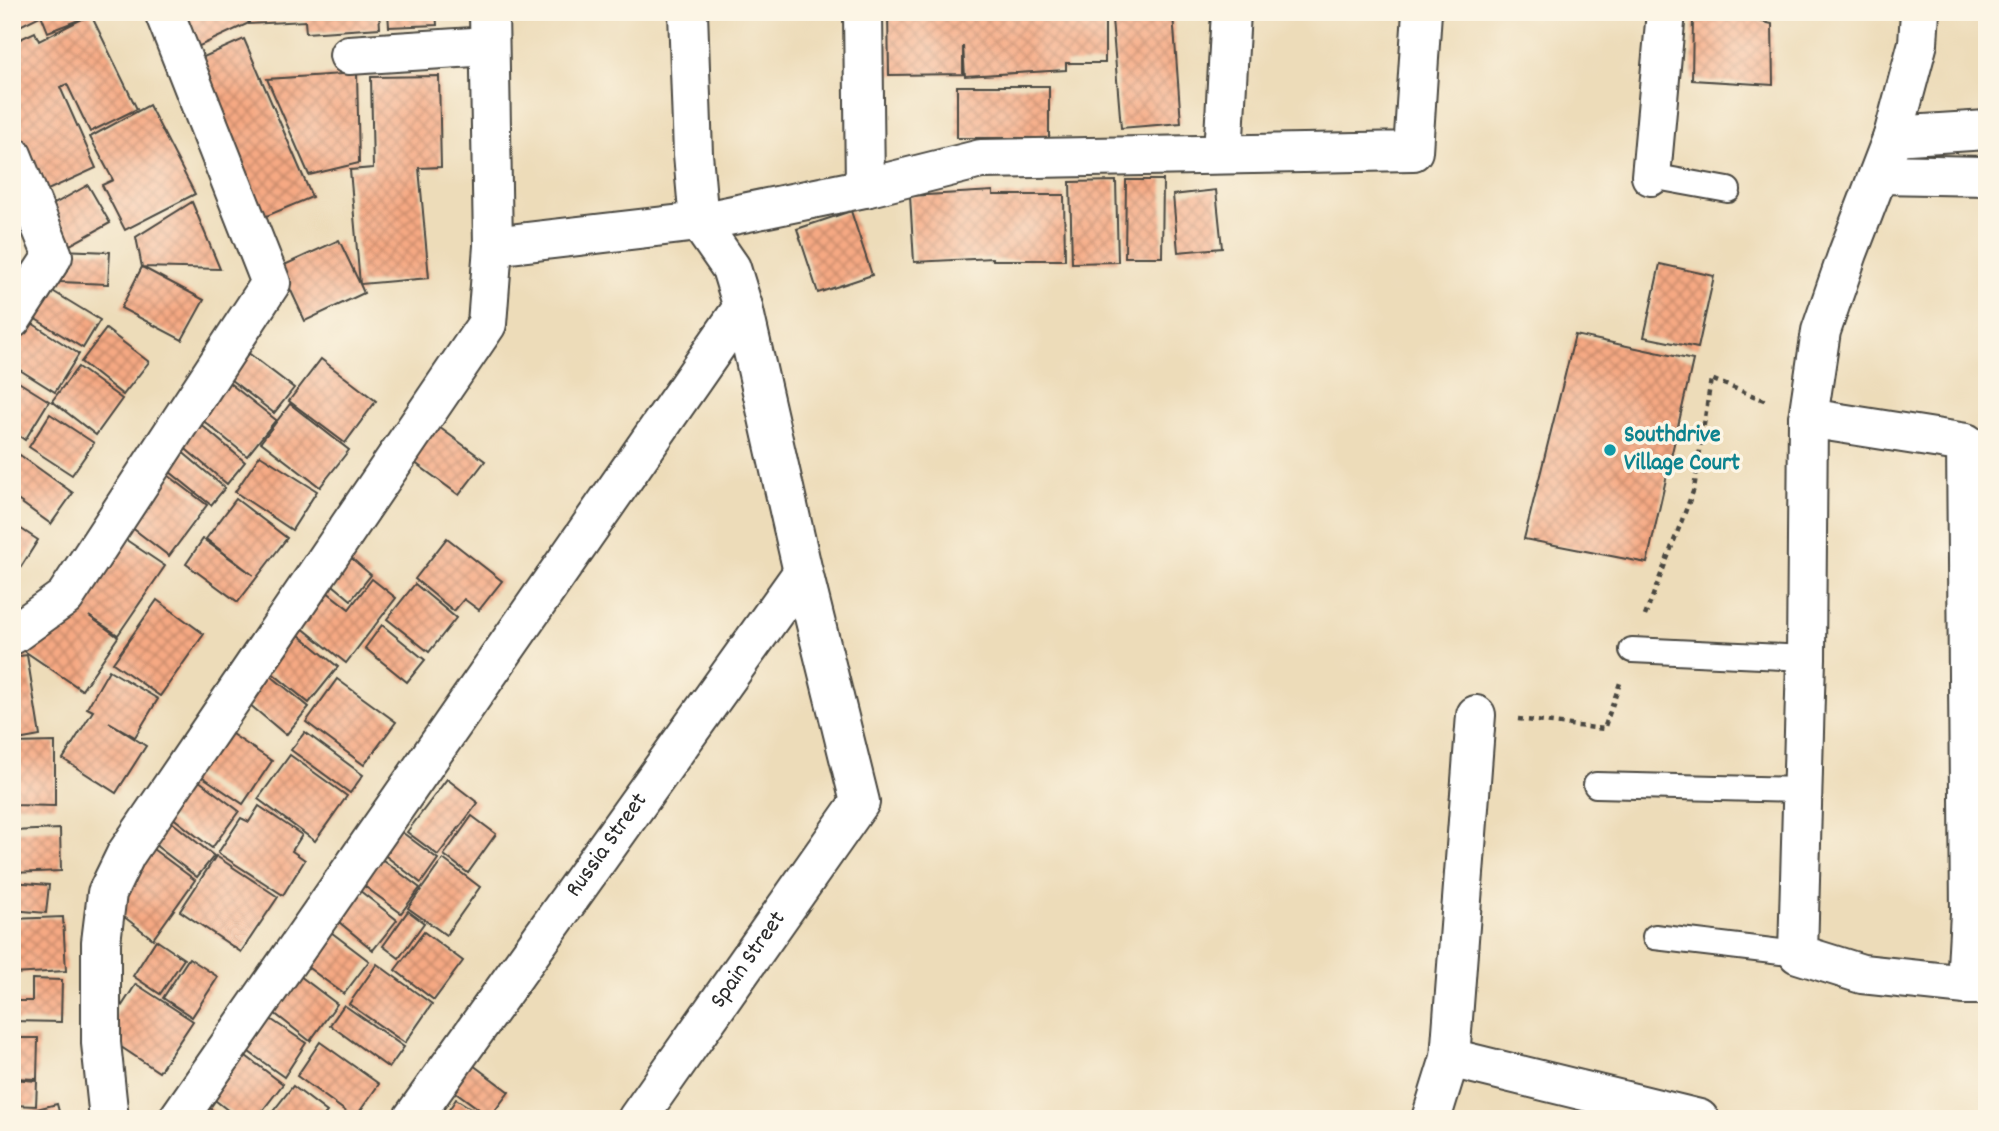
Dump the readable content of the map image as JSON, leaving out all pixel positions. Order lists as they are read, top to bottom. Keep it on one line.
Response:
{"streets":{"street":["Russia Street","Spain Street"]},"crossings":[["Russia Street","Spain Street"]],"places":["Southdrive Village Court"]}
